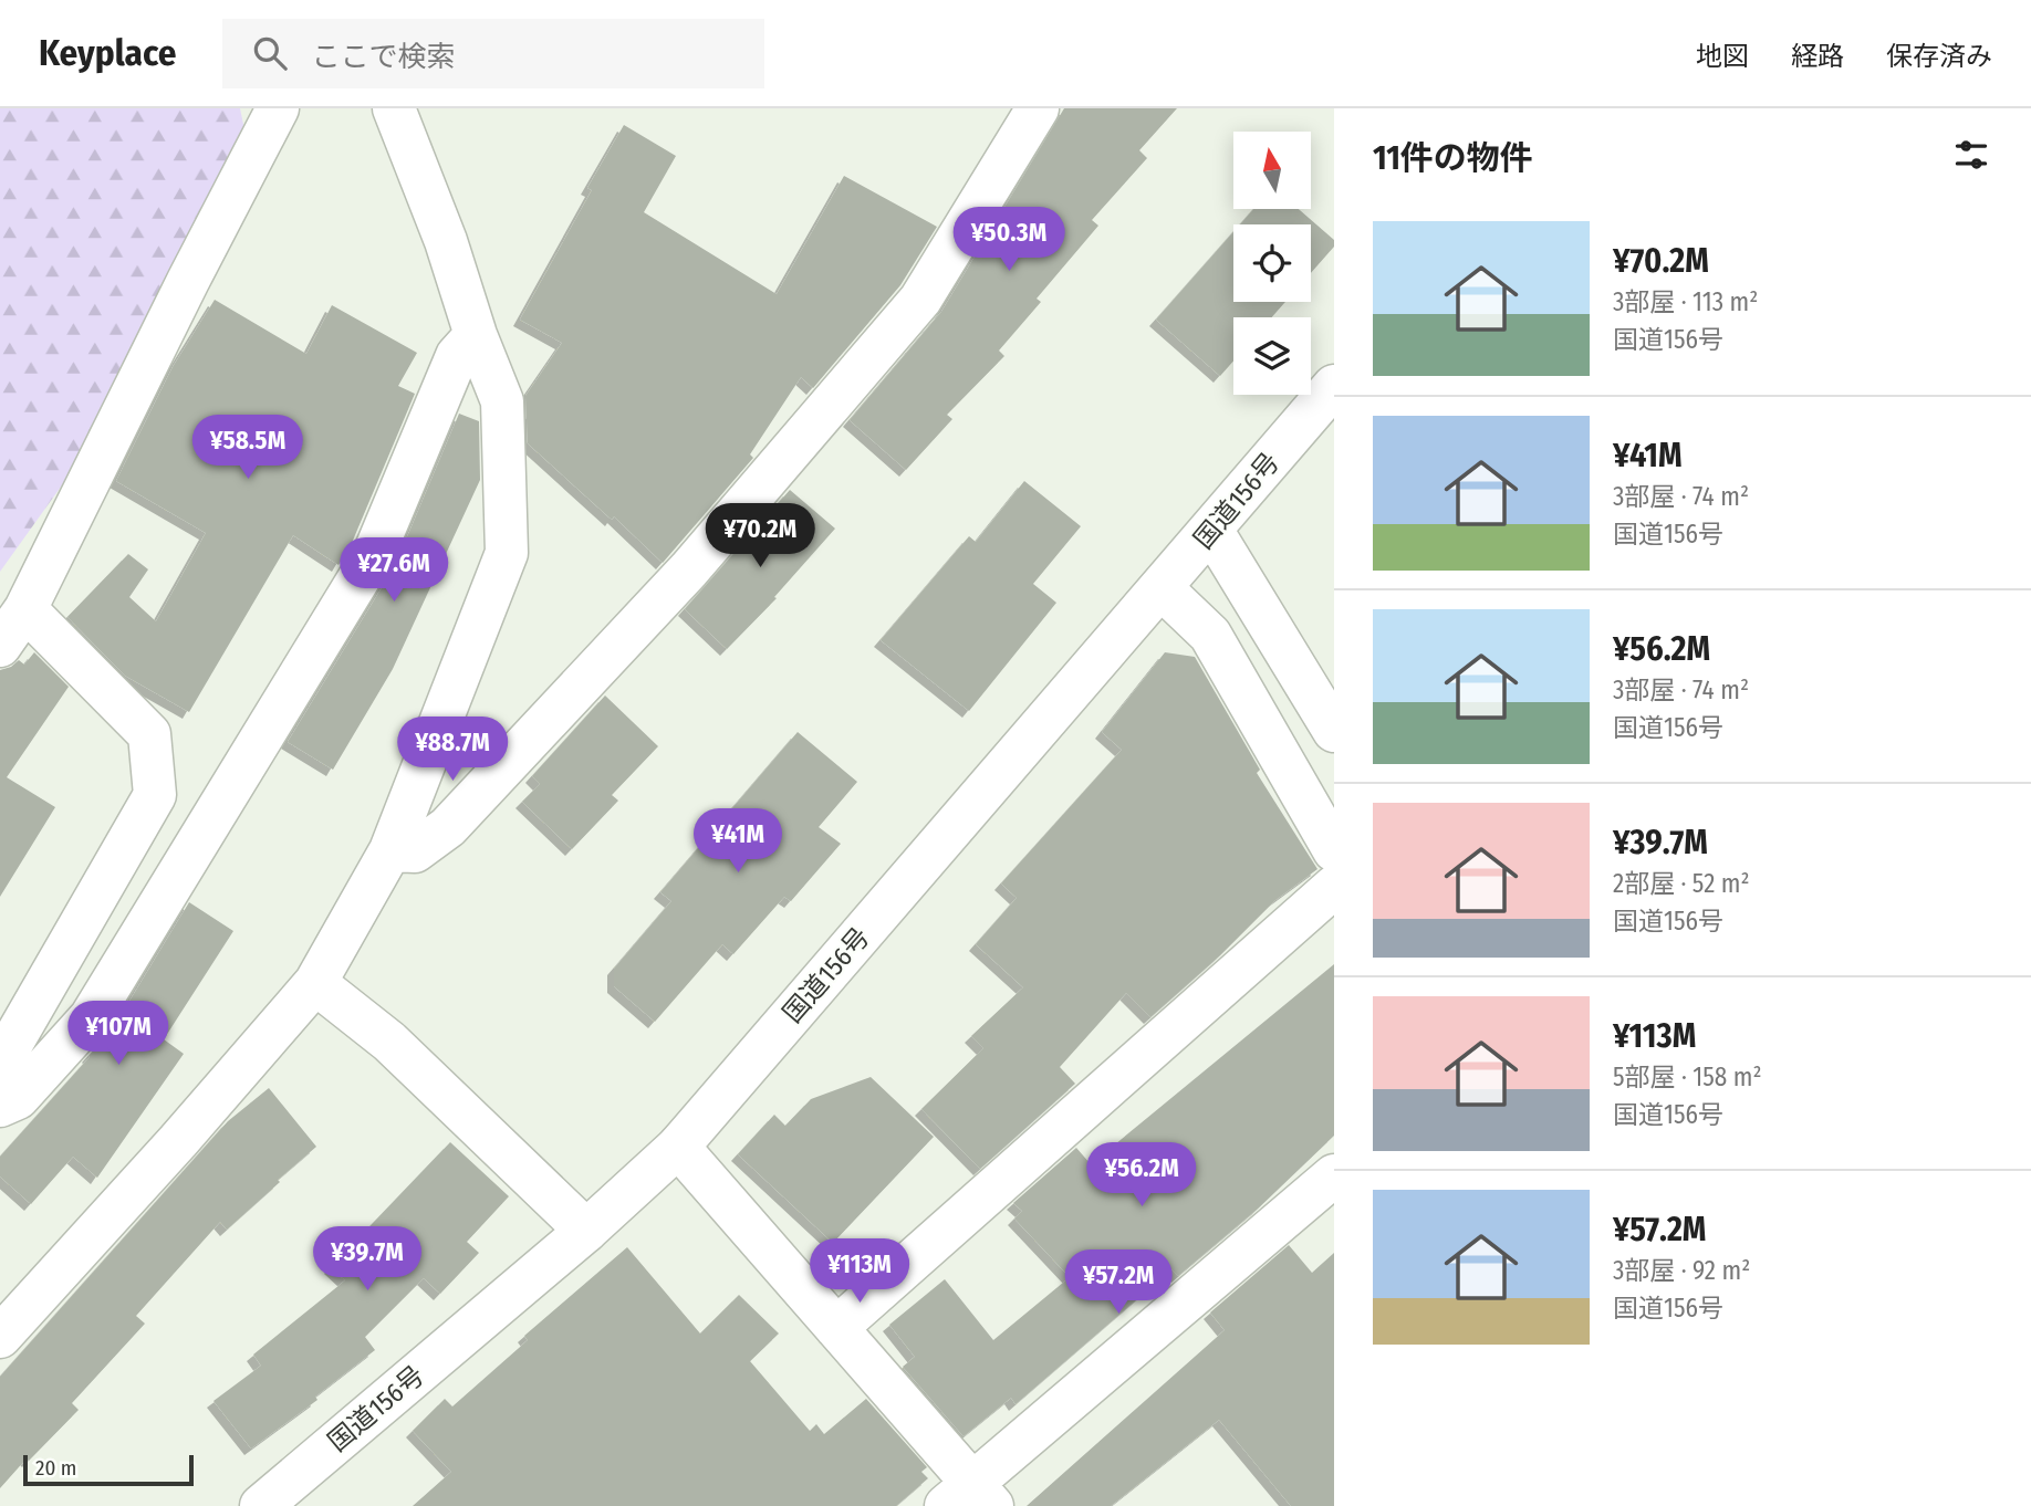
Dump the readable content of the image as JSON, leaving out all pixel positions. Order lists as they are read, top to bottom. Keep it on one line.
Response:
{"streets":{"main road":["国道156号"]},"scale_bar":"20 m","north":"top","page":{"header":"Keyplace","search":"ここで検索","nav":["地図","経路","保存済み"],"heading":"11件の物件","list":[{"name":"¥70.2M","note":"3部屋 · 113 m² · 国道156号"},{"name":"¥41M","note":"3部屋 · 74 m² · 国道156号"},{"name":"¥56.2M","note":"3部屋 · 74 m² · 国道156号"},{"name":"¥39.7M","note":"2部屋 · 52 m² · 国道156号"},{"name":"¥113M","note":"5部屋 · 158 m² · 国道156号"},{"name":"¥57.2M","note":"3部屋 · 92 m² · 国道156号"}],"price":["¥50.3M","¥58.5M","¥70.2M","¥27.6M","¥88.7M","¥41M","¥107M","¥56.2M","¥39.7M","¥113M","¥57.2M"],"scale":"20 m"}}
